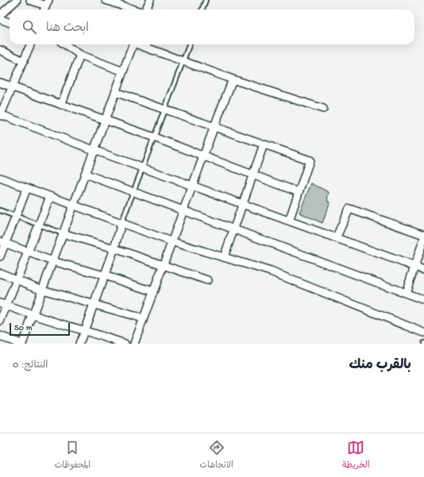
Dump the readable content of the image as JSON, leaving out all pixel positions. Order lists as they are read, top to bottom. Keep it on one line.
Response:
{"scale_bar":"50 m","page":{"search":"ابحث هنا","scale":"50 m","heading":["بالقرب منك","النتائج: 0"],"nav":["الخريطة","الاتجاهات","المحفوظات"]}}
